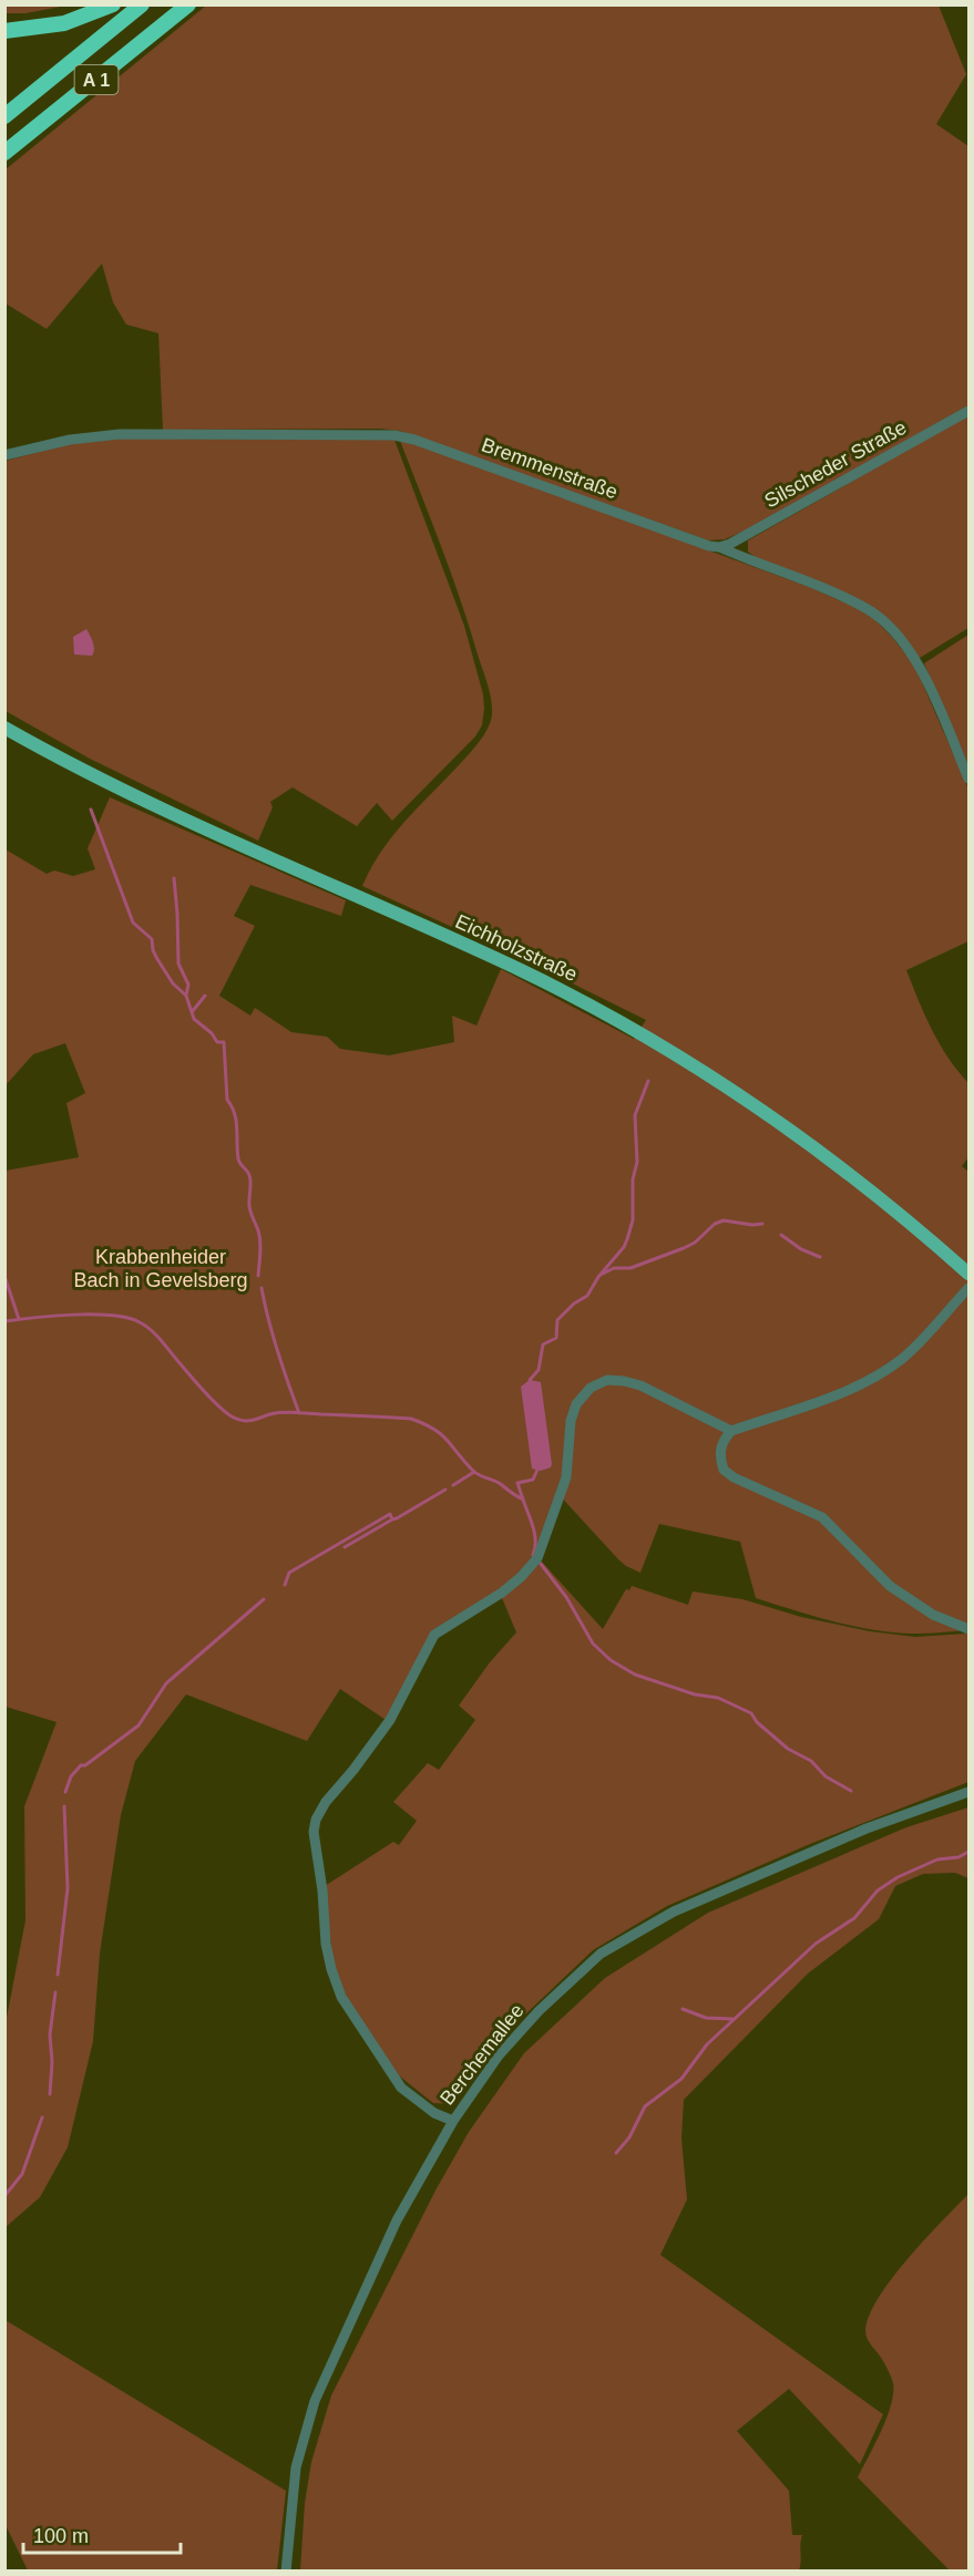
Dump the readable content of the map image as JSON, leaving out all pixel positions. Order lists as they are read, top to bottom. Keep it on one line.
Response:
{"streets":{"highway":["A 1"],"main road":["Eichholzstraße"],"street":["Silscheder Straße","Bremmenstraße","Berchemallee"]},"crossings":[["Silscheder Straße","Bremmenstraße"]],"parks":["Krabbenheider Bach in Gevelsberg"],"scale_bar":"100 m"}
